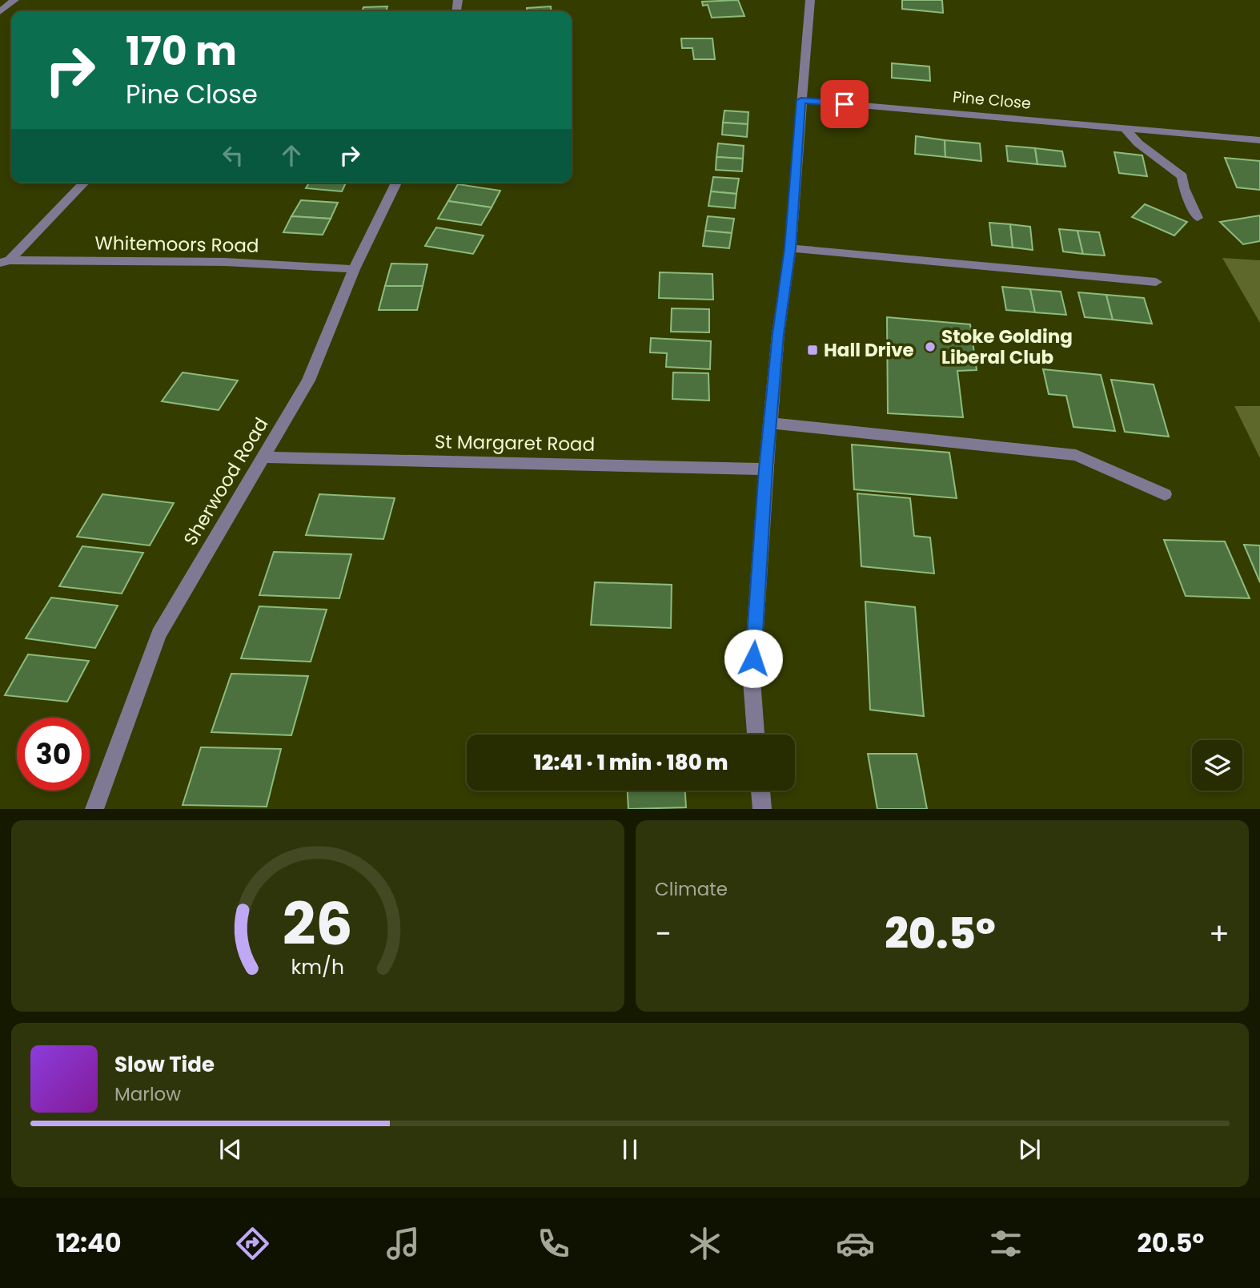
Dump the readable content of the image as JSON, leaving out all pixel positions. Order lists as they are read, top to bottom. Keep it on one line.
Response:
{"streets":{"street":["Pine Close","Whitemoors Road","St Margaret Road","Sherwood Road"]},"crossings":[["Whitemoors Road","Sherwood Road"],["St Margaret Road","Sherwood Road"]],"places":{"other":["Stoke Golding Liberal Club"],"transit":["Hall Drive"]},"page":{"turn":["170 m","Pine Close"],"limit":"30","trip":"12:41 · 1 min · 180 m","tile":"Climate","heat":["−","20.5°","+"],"song":["Slow Tide","Marlow"],"tabs":["12:40","20.5°"],"gauge":["26","km/h"]}}
